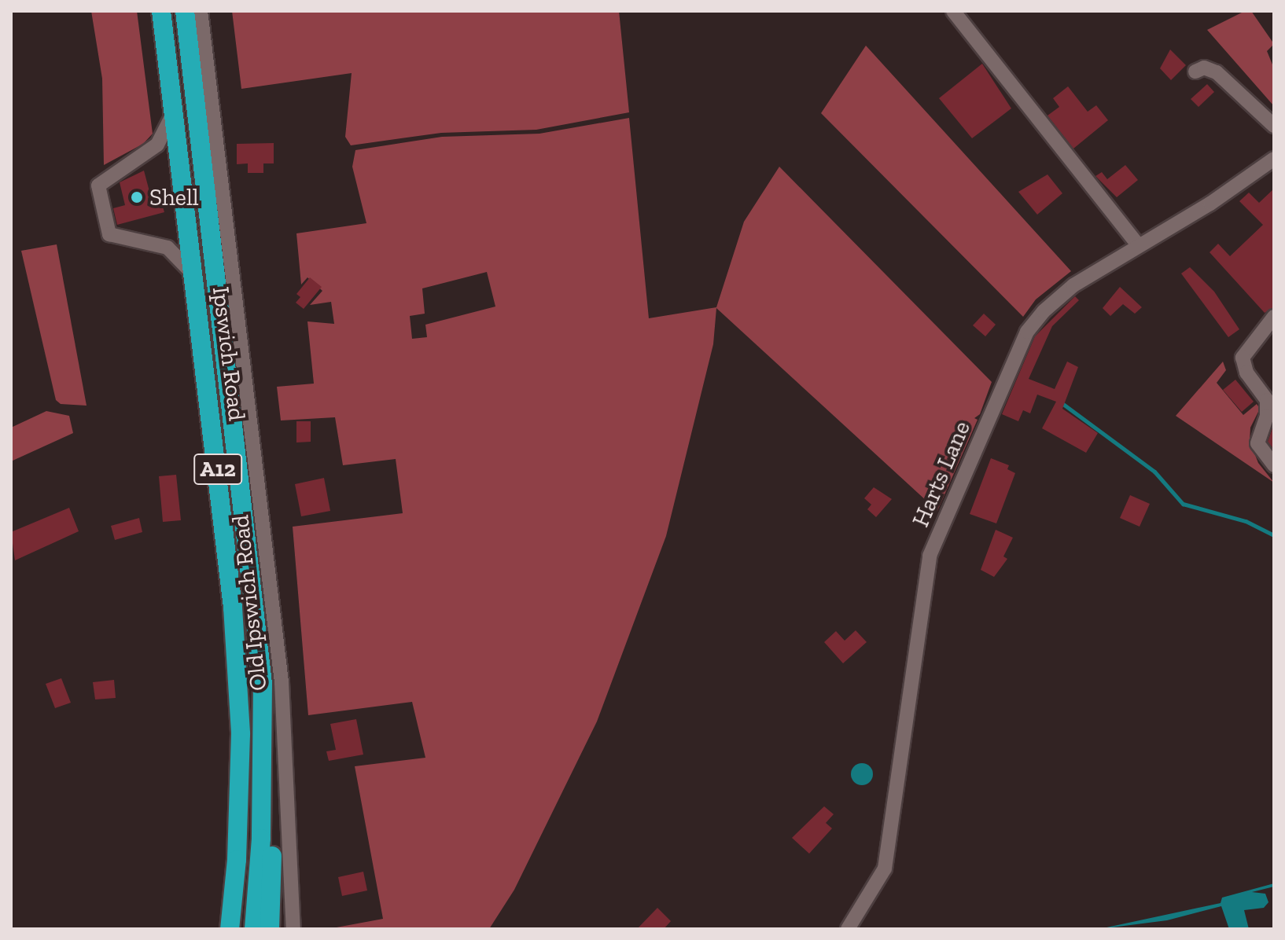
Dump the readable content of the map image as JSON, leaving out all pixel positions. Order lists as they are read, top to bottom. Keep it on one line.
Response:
{"streets":{"highway":["Ipswich Road","A12"],"street":["Harts Lane","Old Ipswich Road"]},"crossings":[["Ipswich Road","A12"]],"places":["Shell"]}
